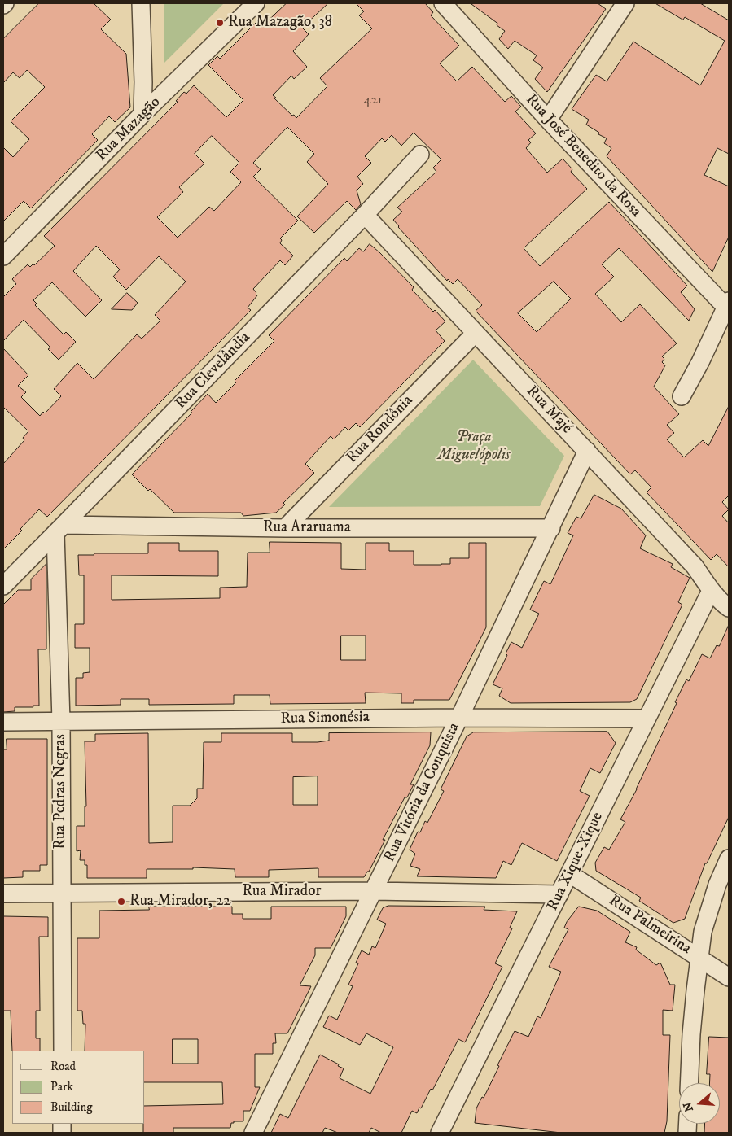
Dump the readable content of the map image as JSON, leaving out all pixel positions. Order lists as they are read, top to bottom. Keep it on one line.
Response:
{"streets":{"street":["Rua Mazagão","Rua José Benedito da Rosa","Rua Clevelândia","Rua Majé","Rua Rondônia","Rua Araruama","Rua Simonésia","Rua Pedras Negras","Rua Vitória da Conquista","Rua Xique-Xique","Rua Mirador","Rua Palmeirina"]},"crossings":[["Rua Clevelândia","Rua Majé"],["Rua Clevelândia","Rua Araruama"],["Rua Clevelândia","Rua Pedras Negras"],["Rua Majé","Rua Rondônia"],["Rua Majé","Rua Vitória da Conquista"],["Rua Majé","Rua Xique-Xique"],["Rua Rondônia","Rua Araruama"],["Rua Araruama","Rua Pedras Negras"],["Rua Araruama","Rua Vitória da Conquista"],["Rua Simonésia","Rua Pedras Negras"],["Rua Simonésia","Rua Vitória da Conquista"],["Rua Simonésia","Rua Xique-Xique"],["Rua Pedras Negras","Rua Mirador"],["Rua Vitória da Conquista","Rua Mirador"],["Rua Xique-Xique","Rua Mirador"],["Rua Xique-Xique","Rua Palmeirina"]],"parks":["Praça Miguelópolis"],"places":["Rua Mazagão, 38","Rua Mirador, 22"],"house_numbers":["421"],"legend":["Road","Park","Building"],"north":"left"}
